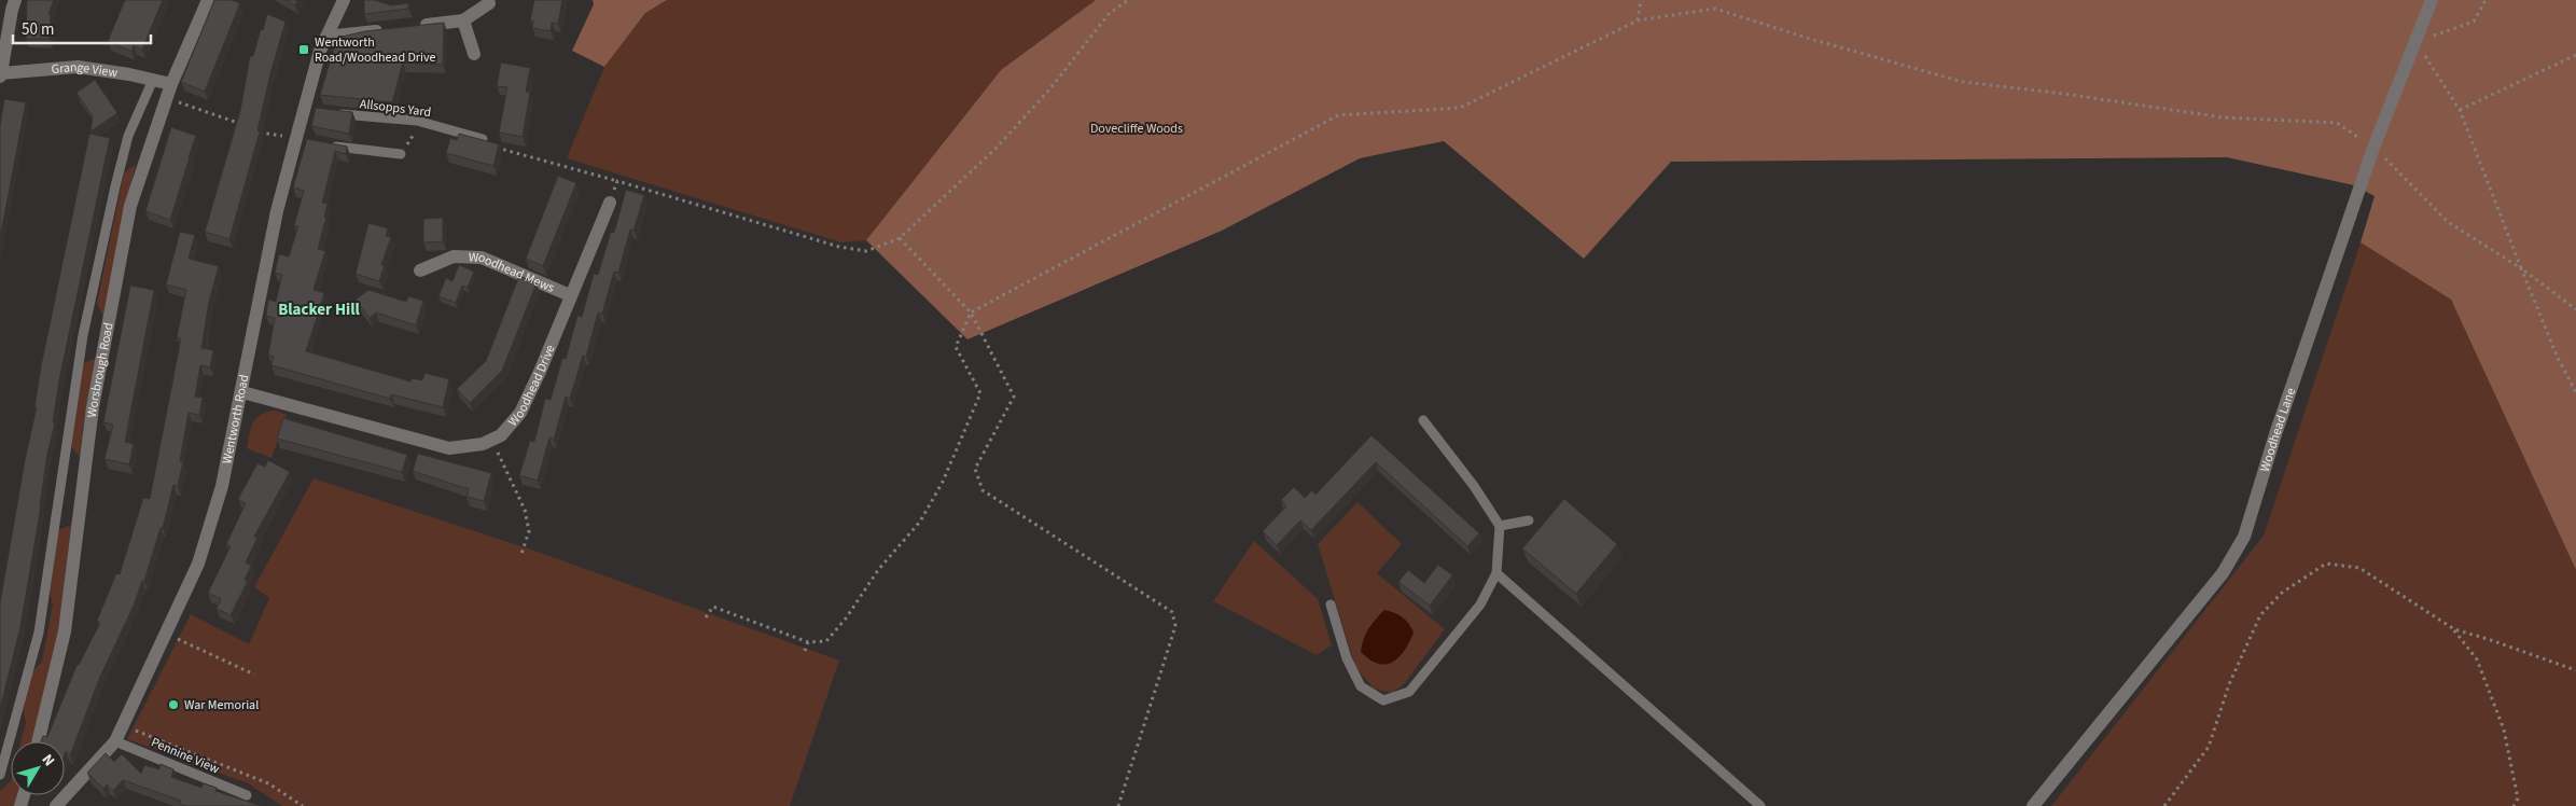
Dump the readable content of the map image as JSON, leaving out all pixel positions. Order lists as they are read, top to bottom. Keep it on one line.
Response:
{"streets":{"street":["Grange View","Woodhead Mews","Worsbrough Road","Woodhead Drive","Wentworth Road","Woodhead Lane"],"lane":["Allsopps Yard","Pennine View"]},"crossings":[["Grange View","Worsbrough Road"],["Woodhead Mews","Woodhead Drive"],["Woodhead Drive","Wentworth Road"],["Wentworth Road","Pennine View"]],"districts":["Blacker Hill"],"parks":["Dovecliffe Woods"],"places":{"transit":["Wentworth Road/Woodhead Drive"],"other":["War Memorial"]},"scale_bar":"50 m","north":"top right"}
